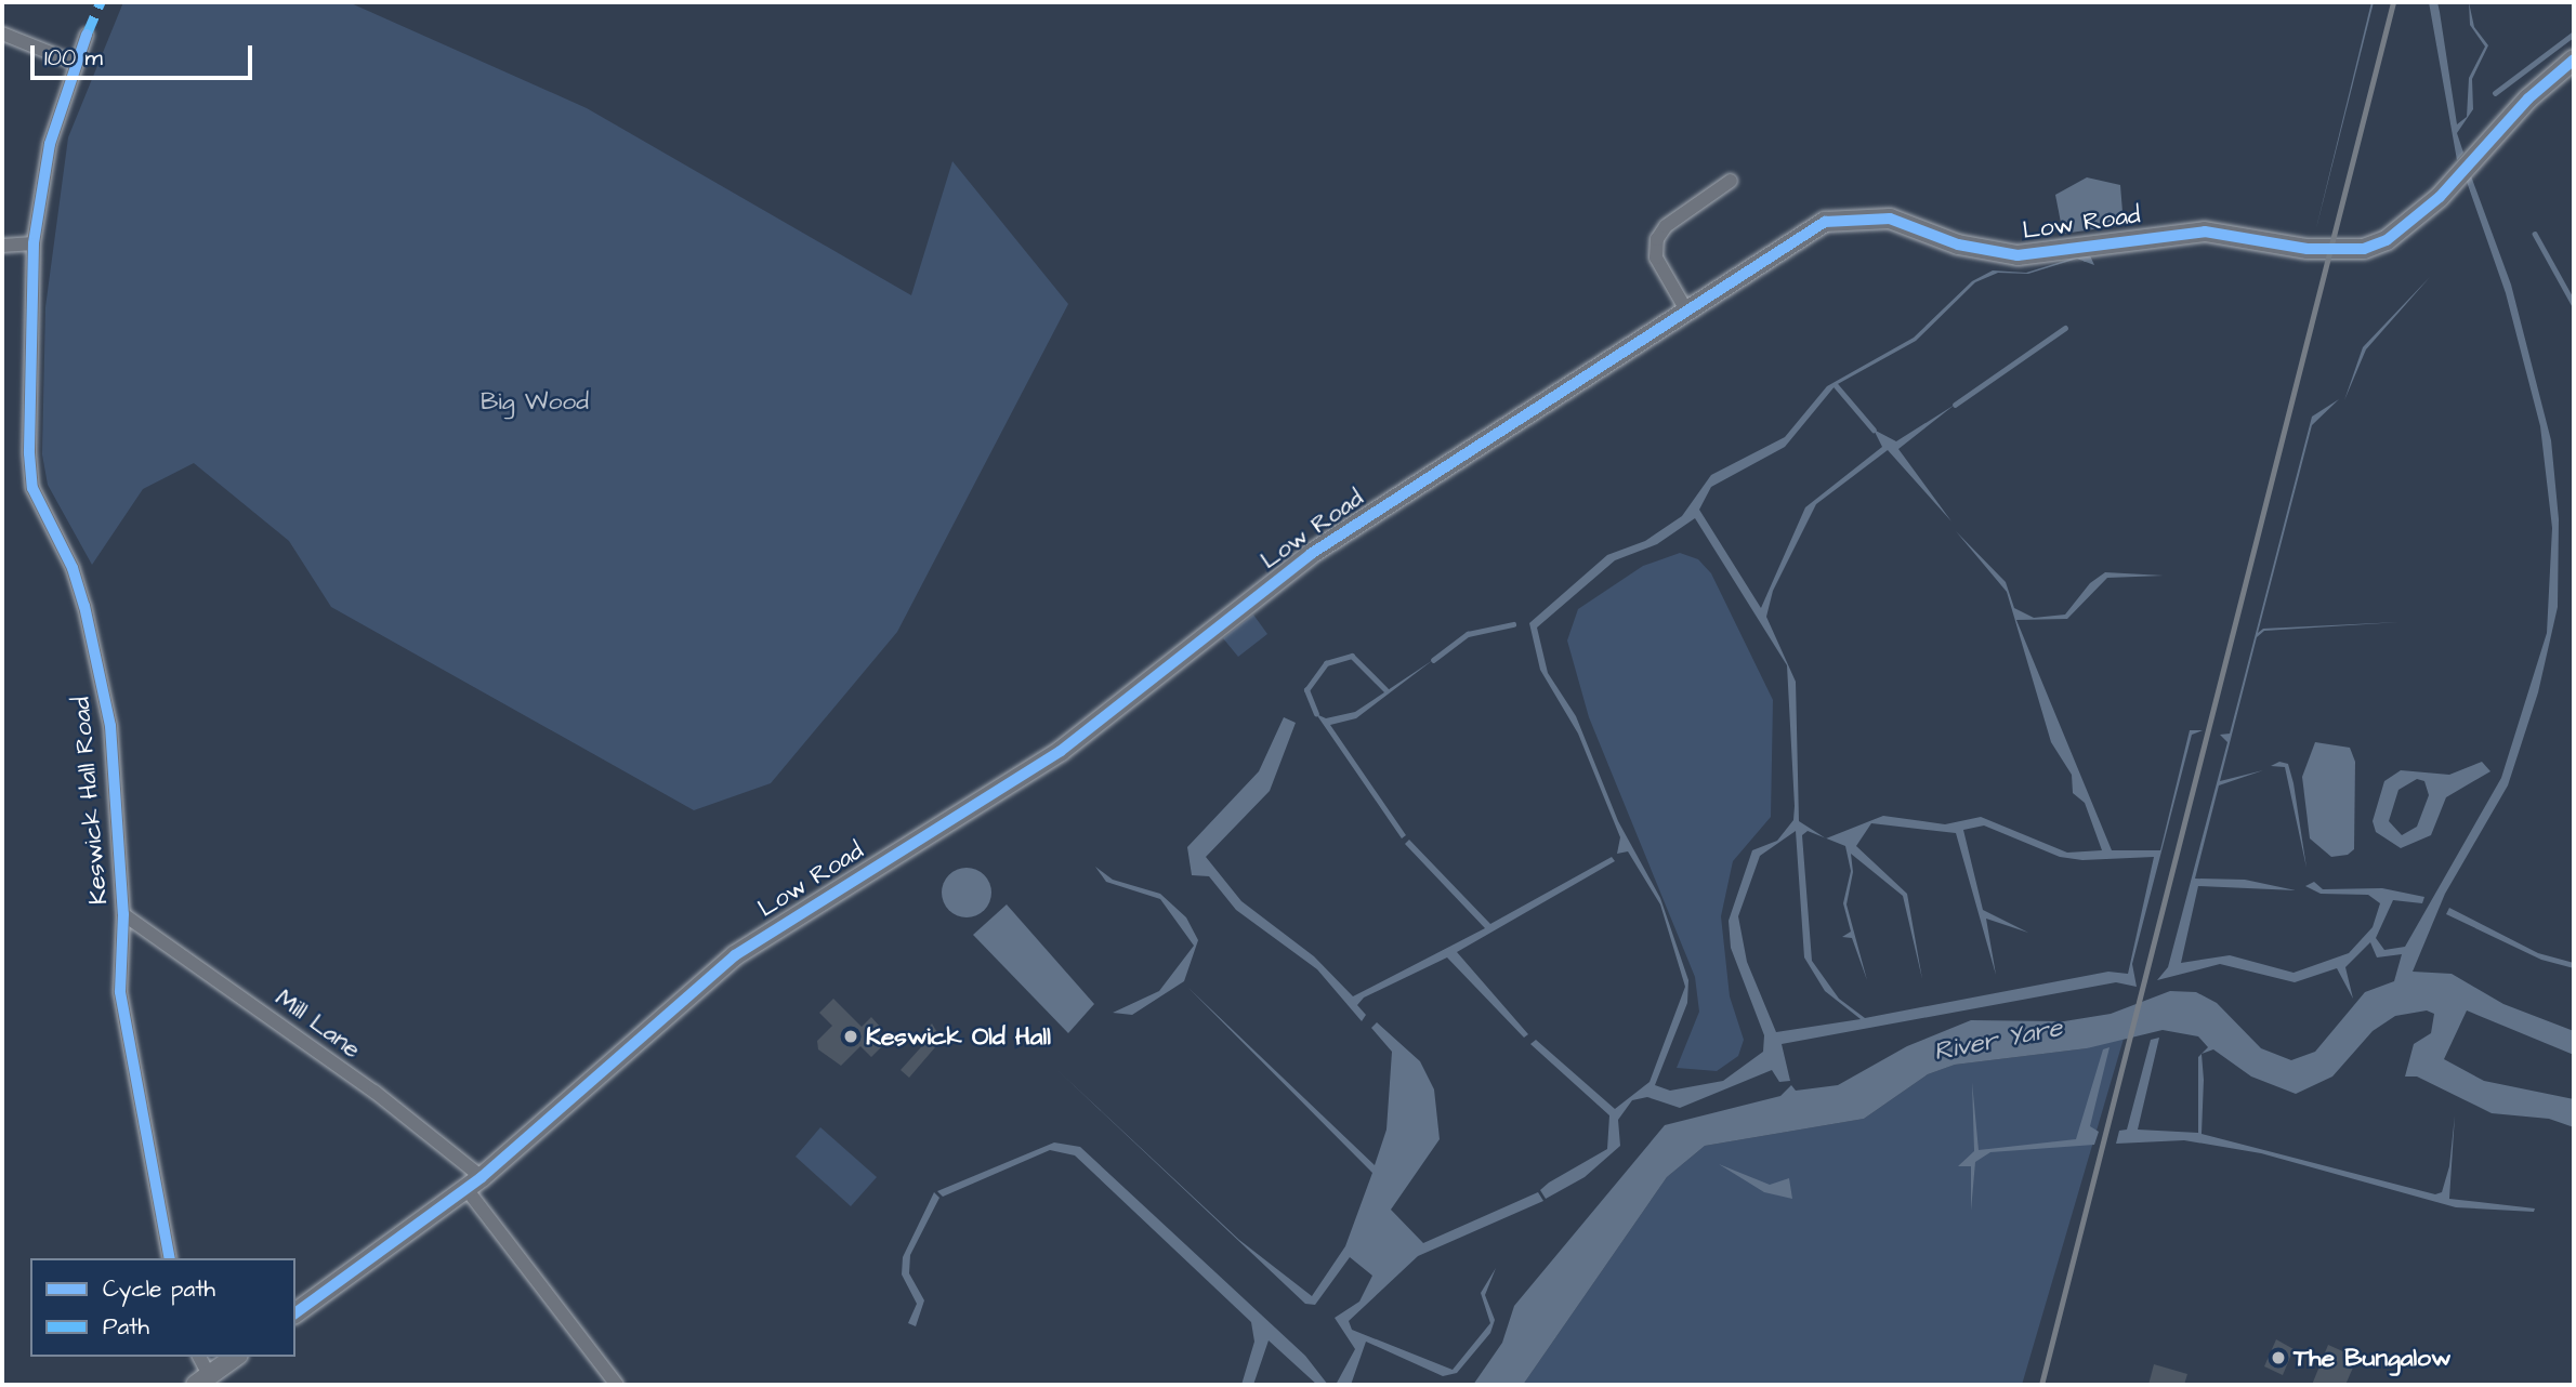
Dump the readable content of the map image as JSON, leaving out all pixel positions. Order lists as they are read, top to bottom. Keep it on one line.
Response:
{"streets":{"street":["Low Road","Keswick Hall Road","Mill Lane"]},"crossings":[["Low Road","Mill Lane"],["Keswick Hall Road","Mill Lane"]],"water":["River Yare"],"parks":["Big Wood"],"places":["Keswick Old Hall","The Bungalow"],"legend":["Cycle path","Path"],"scale_bar":"100 m"}
